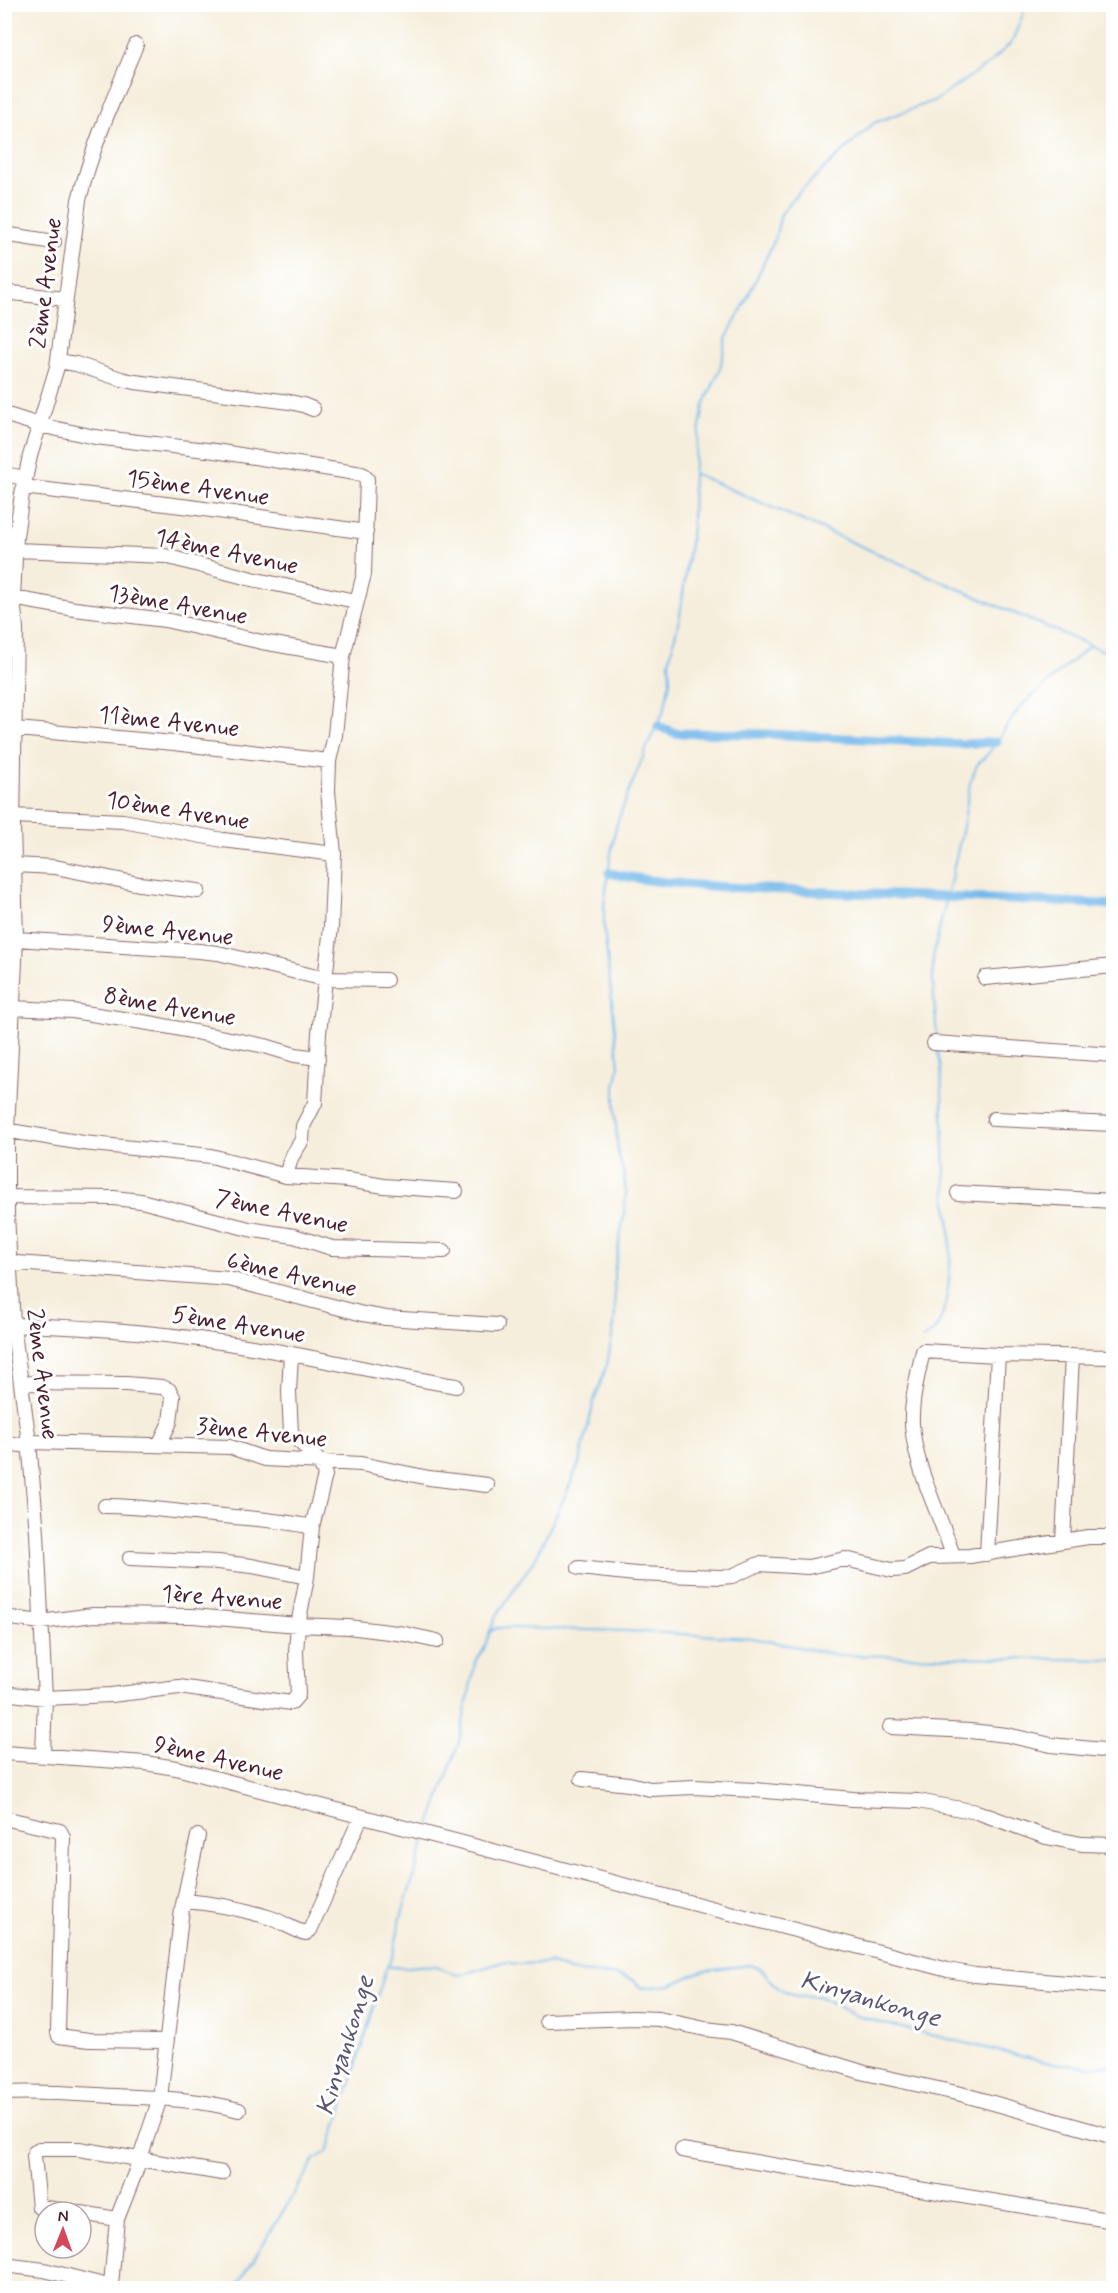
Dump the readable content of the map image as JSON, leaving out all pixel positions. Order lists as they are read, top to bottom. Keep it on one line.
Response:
{"streets":{"street":["2ème Avenue","15ème Avenue","14ème Avenue","13ème Avenue","11ème Avenue","10ème Avenue","9ème Avenue","8ème Avenue","7ème Avenue","6ème Avenue","5ème Avenue","3ème Avenue","1ère Avenue"]},"crossings":[["2ème Avenue","15ème Avenue"],["2ème Avenue","14ème Avenue"],["2ème Avenue","13ème Avenue"],["2ème Avenue","11ème Avenue"],["2ème Avenue","10ème Avenue"],["2ème Avenue","9ème Avenue"],["2ème Avenue","8ème Avenue"],["2ème Avenue","7ème Avenue"],["2ème Avenue","6ème Avenue"],["2ème Avenue","5ème Avenue"],["2ème Avenue","3ème Avenue"],["2ème Avenue","1ère Avenue"]],"water":["Kinyankonge"],"north":"top"}
